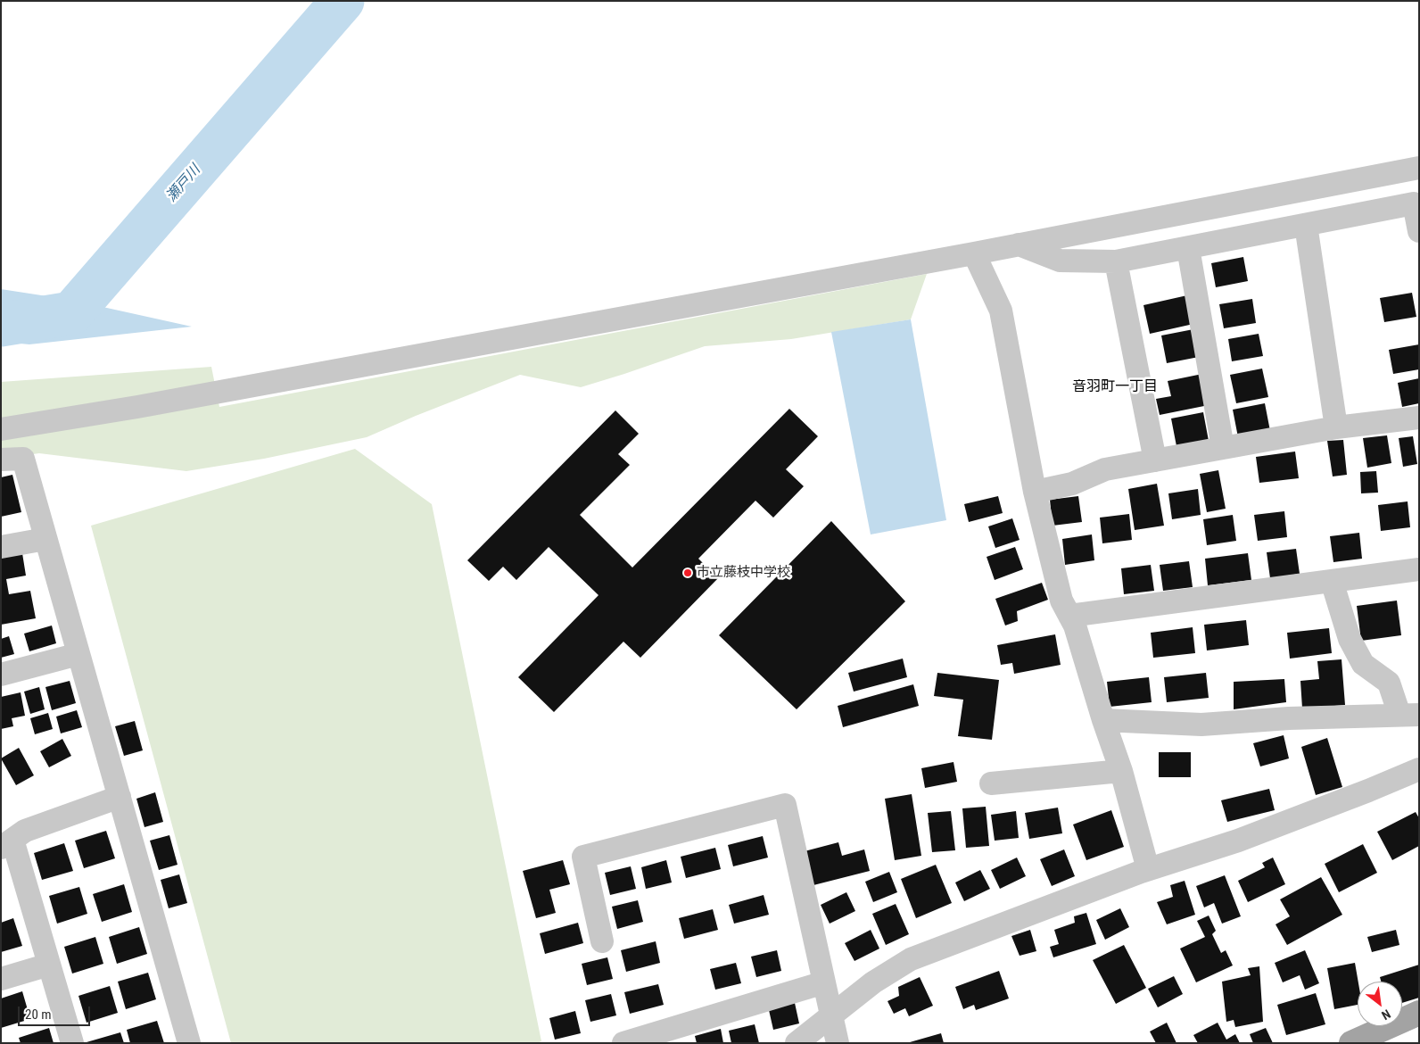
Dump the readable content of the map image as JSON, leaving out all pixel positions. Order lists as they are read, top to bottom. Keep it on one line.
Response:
{"districts":["音羽町一丁目"],"water":["瀬戸川"],"places":["市立藤枝中学校"],"scale_bar":"20 m","north":"bottom right"}
